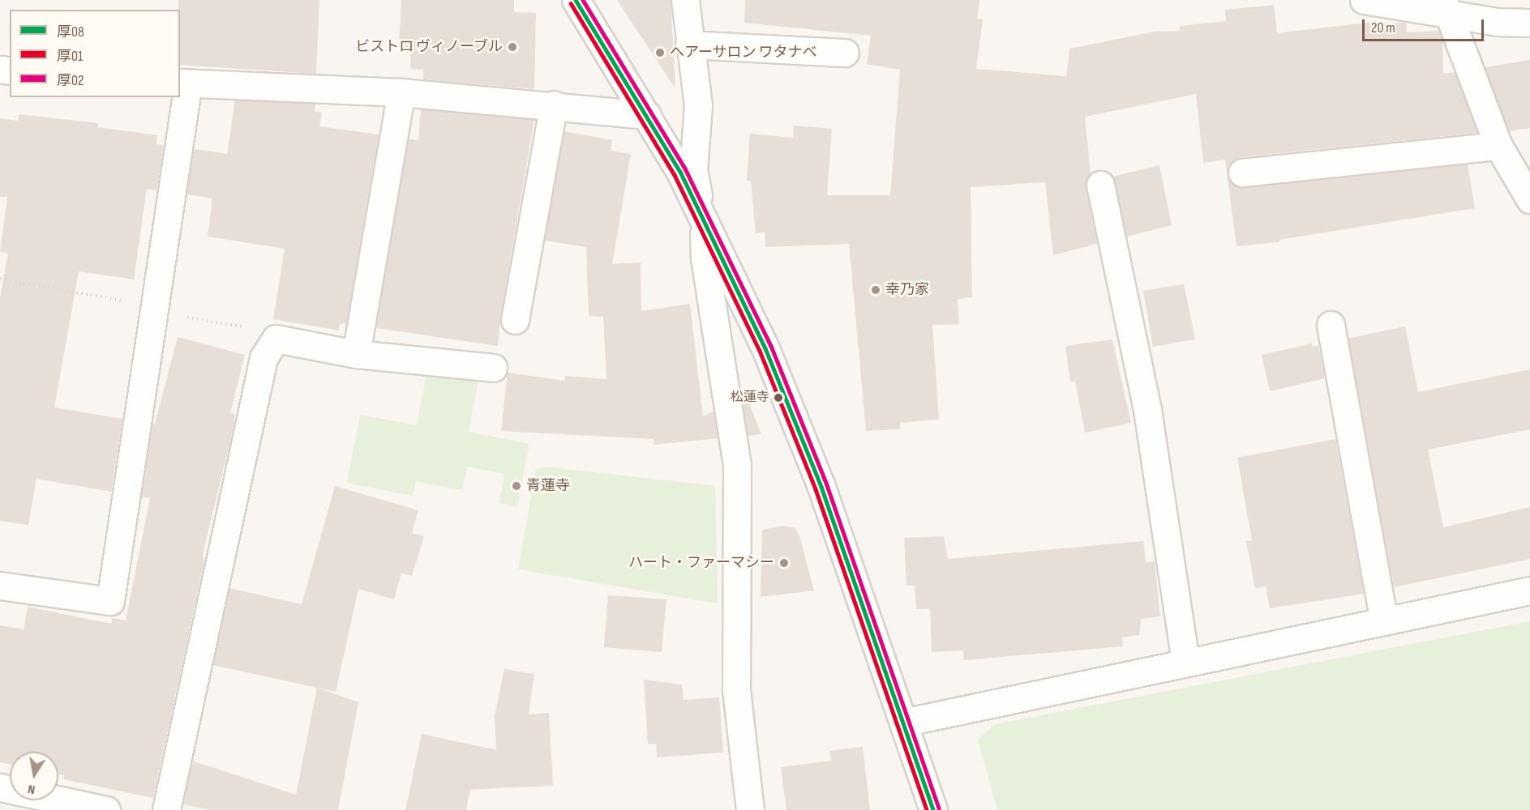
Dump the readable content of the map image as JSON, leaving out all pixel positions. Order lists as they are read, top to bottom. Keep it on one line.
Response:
{"places":["ビストロ ヴィノーブル","ヘアーサロン ワタナベ","幸乃家","松蓮寺","青蓮寺","ハート・ファーマシー"],"lines":["transit line 厚08","transit line 厚02","transit line 厚01"],"legend":["厚08","厚01","厚02"],"scale_bar":"20 m","north":"bottom"}
